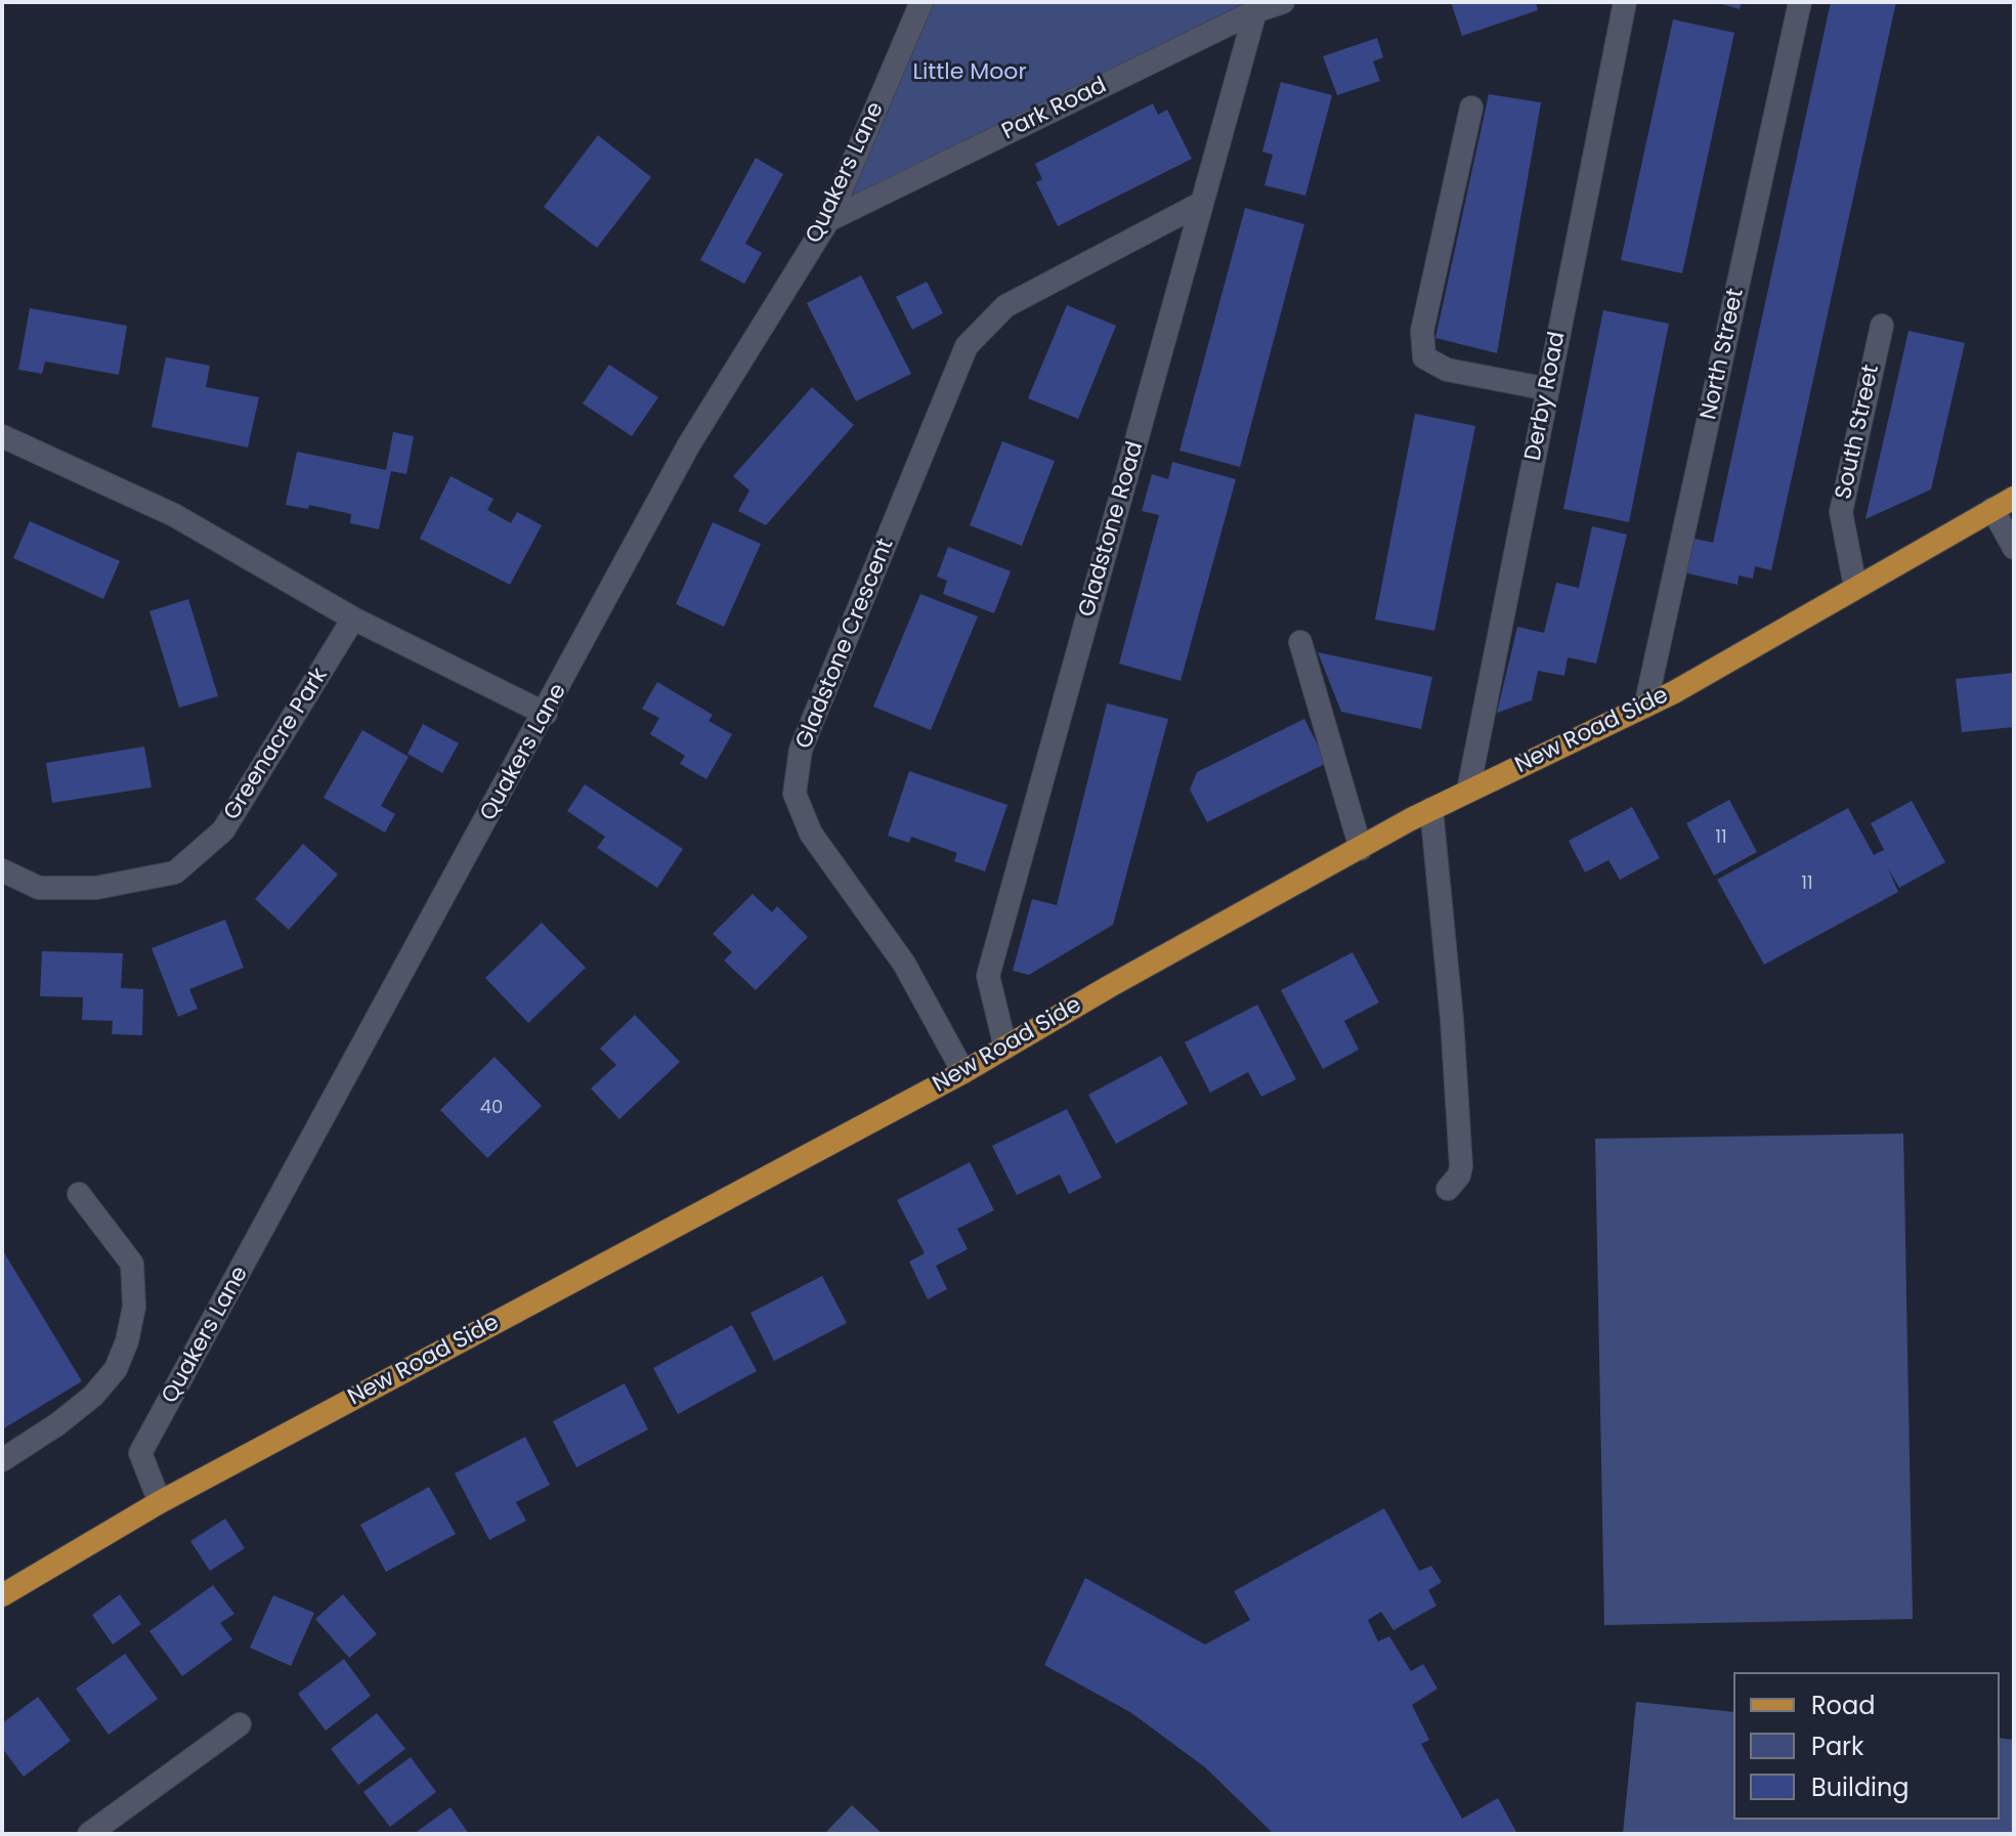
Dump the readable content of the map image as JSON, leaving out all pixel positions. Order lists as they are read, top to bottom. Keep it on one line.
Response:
{"streets":{"main road":["New Road Side"],"street":["Park Road","Quakers Lane","North Street","Derby Road","South Street","Gladstone Road","Gladstone Crescent","Greenacre Park"]},"crossings":[["Park Road","Quakers Lane"],["Park Road","Gladstone Road"],["Quakers Lane","New Road Side"],["North Street","New Road Side"],["Derby Road","New Road Side"],["South Street","New Road Side"],["Gladstone Road","Gladstone Crescent"],["Gladstone Road","New Road Side"],["Gladstone Crescent","New Road Side"]],"parks":["Little Moor"],"house_numbers":["11","11","40"],"legend":["Road","Park","Building"]}
